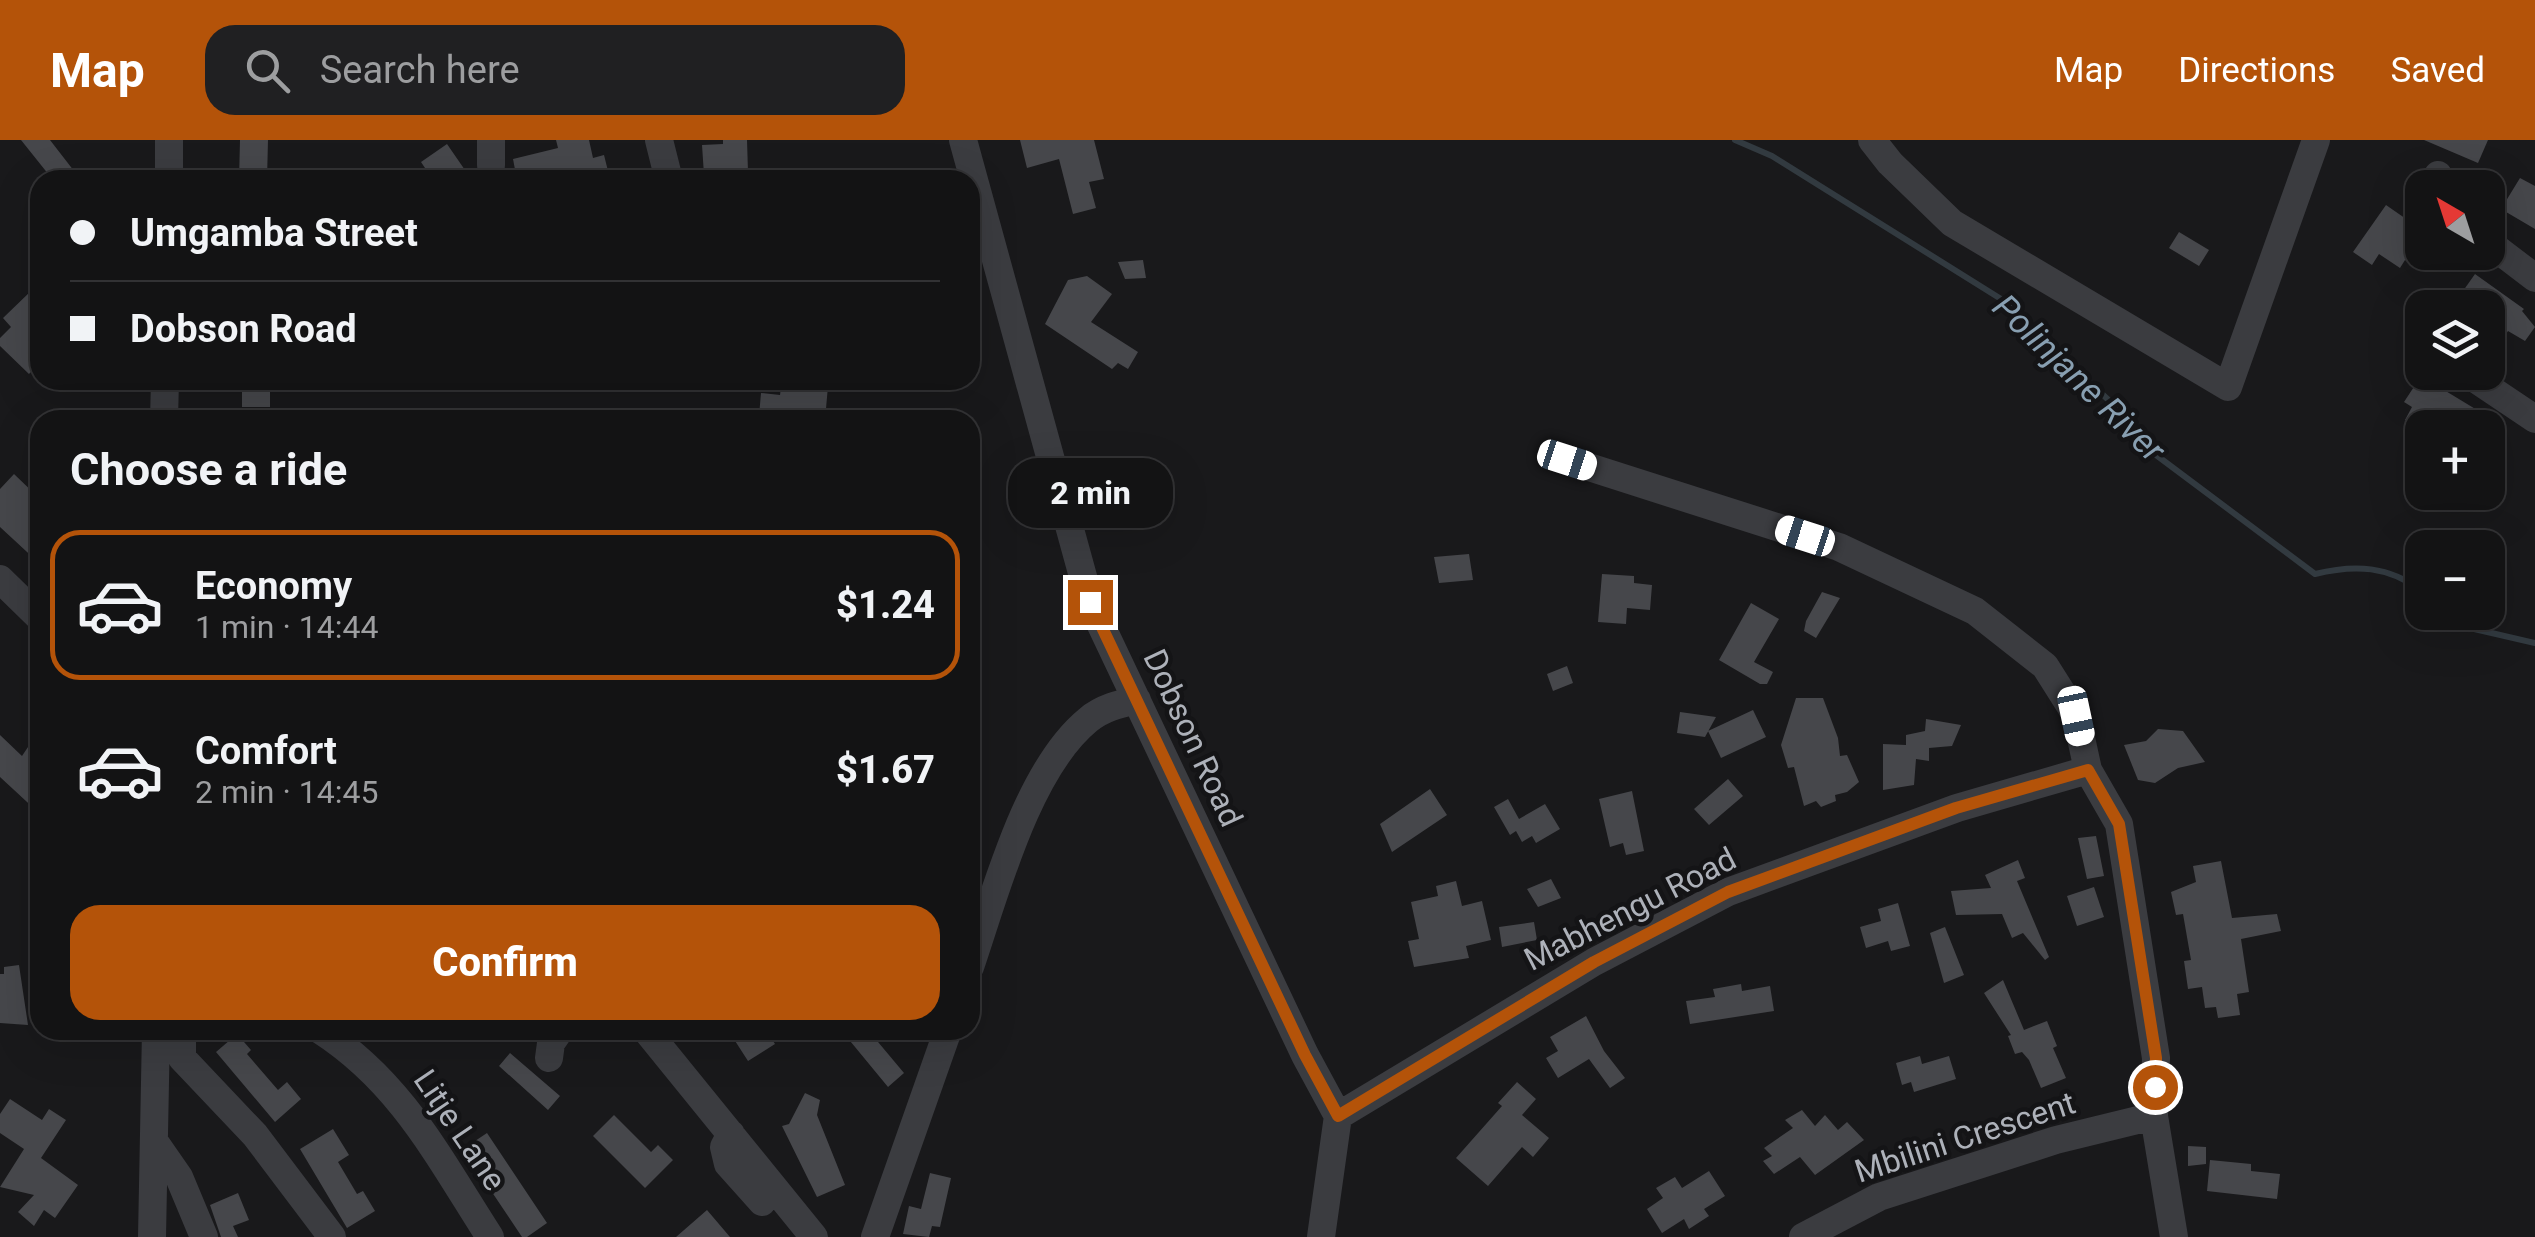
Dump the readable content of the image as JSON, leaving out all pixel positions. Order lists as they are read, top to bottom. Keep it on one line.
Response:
{"streets":{"street":["Dobson Road","Mabhengu Road","Litje Lane","Mbilini Crescent"]},"crossings":[["Dobson Road","Mabhengu Road"]],"water":["Polinjane River"],"north":"top left","page":{"header":"Map","search":"Search here","nav":["Map","Directions","Saved"],"map_buttons":["+","−"],"banner":["Umgamba Street","Dobson Road"],"heading":"Choose a ride","bubble":"2 min","list":[{"name":"Economy","note":"1 min · 14:44","value":"$1.24"},{"name":"Comfort","note":"2 min · 14:45","value":"$1.67"}],"buttons":"Confirm"}}
